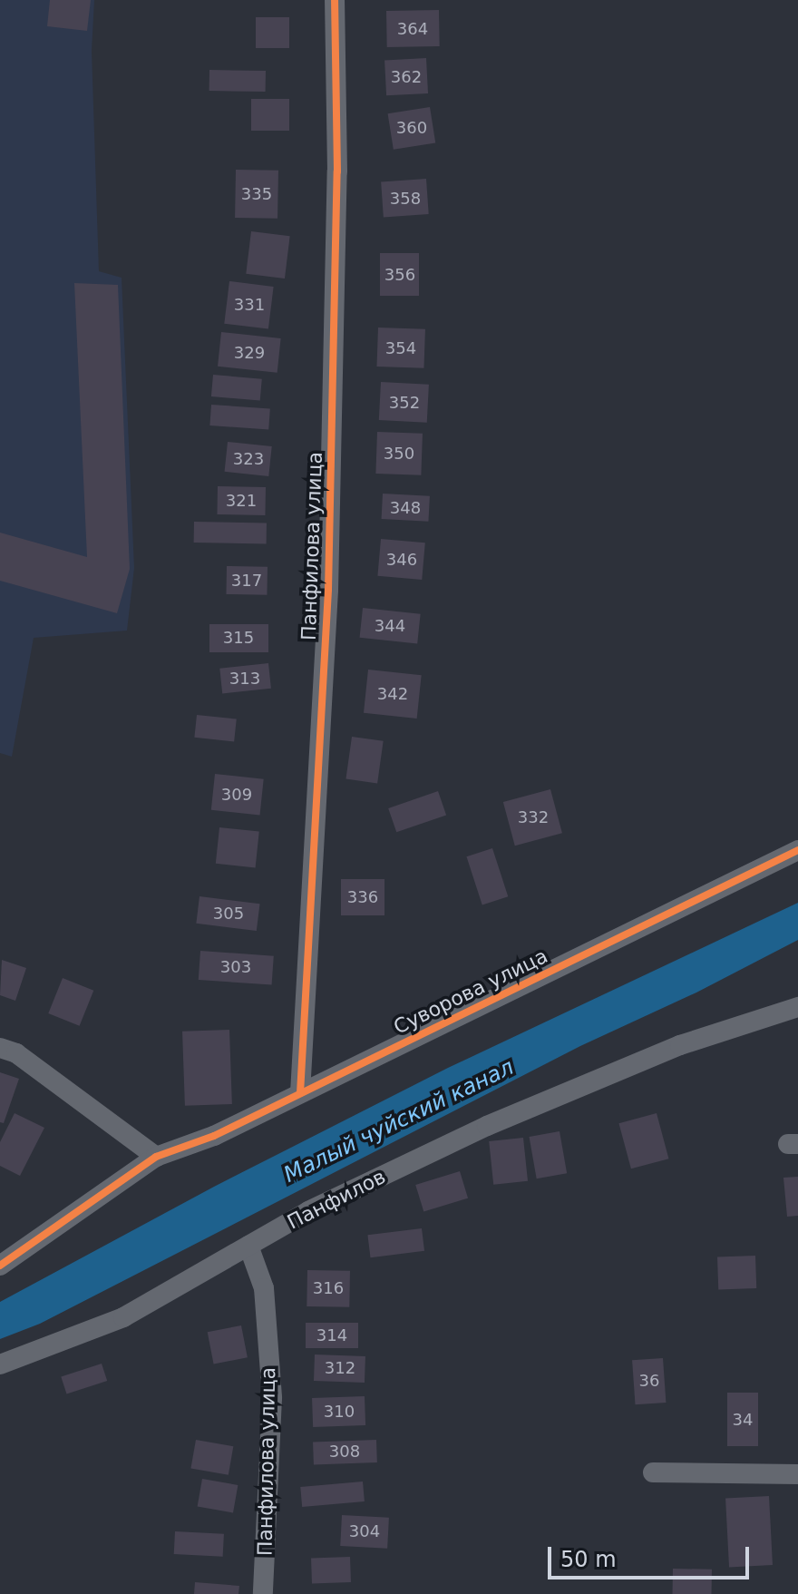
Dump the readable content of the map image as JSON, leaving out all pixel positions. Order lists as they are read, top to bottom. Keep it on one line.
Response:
{"streets":{"street":["Панфилова улица","Суворова улица","Панфилов"]},"crossings":[["Панфилова улица","Суворова улица"],["Панфилова улица","Панфилов"]],"water":["Малый чуйский канал"],"house_numbers":["364","362","360","335","358","356","331","354","329","352","350","323","321","348","346","317","344","315","313","342","309","332","336","305","303","316","314","312","36","310","34","308","304"],"scale_bar":"50 m"}
